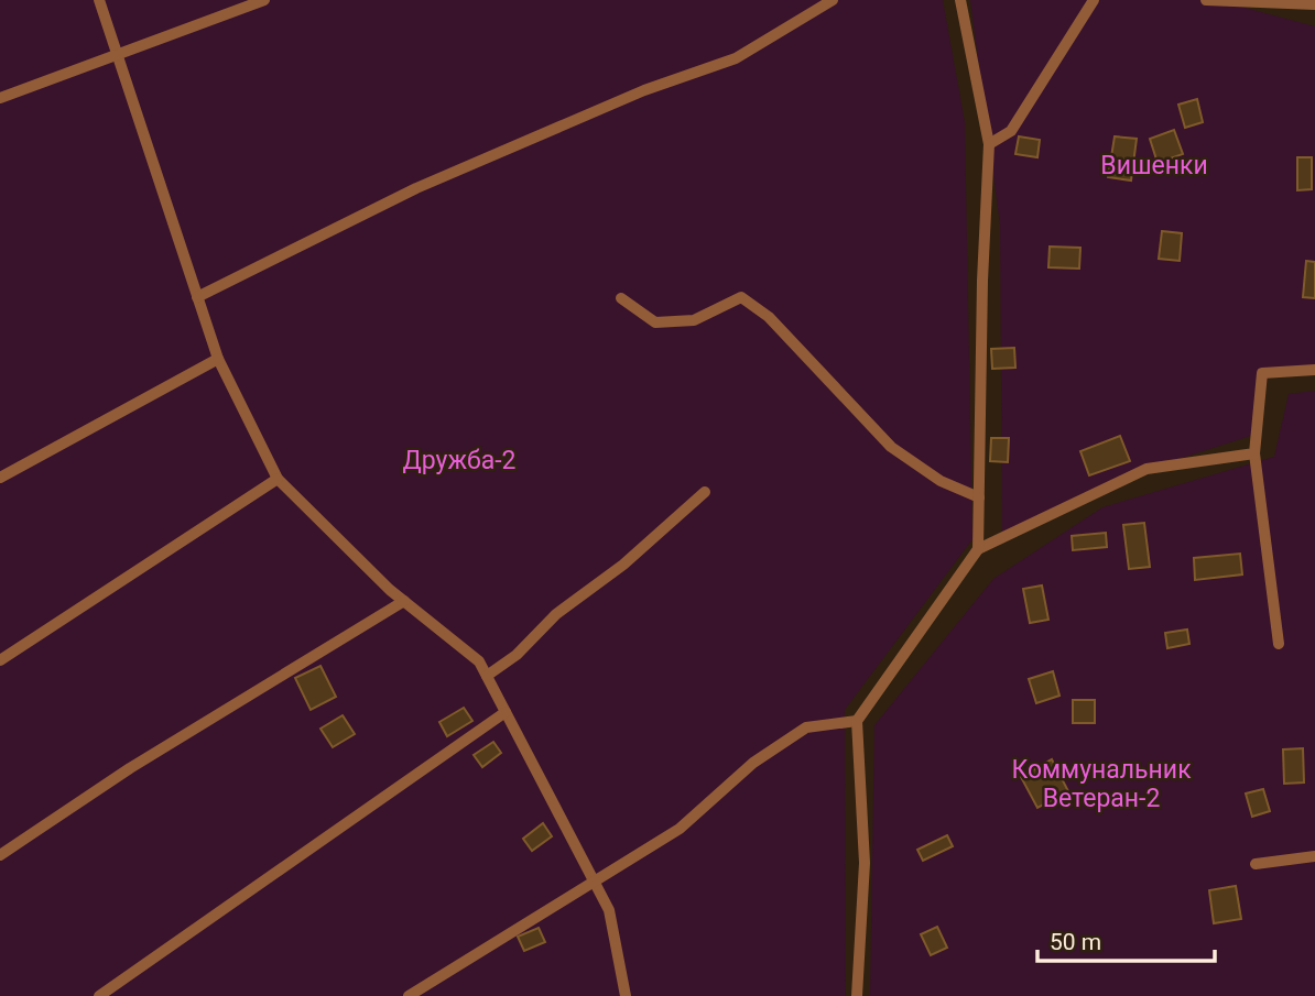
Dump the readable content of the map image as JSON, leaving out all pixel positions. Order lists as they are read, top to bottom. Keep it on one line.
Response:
{"parks":["Вишенки","Дружба-2","Коммунальник Ветеран-2"],"scale_bar":"50 m"}
